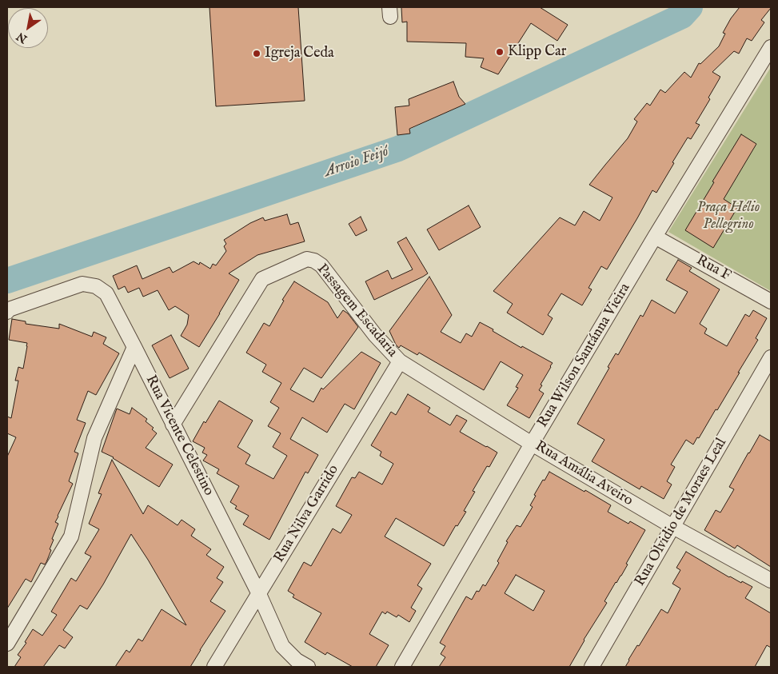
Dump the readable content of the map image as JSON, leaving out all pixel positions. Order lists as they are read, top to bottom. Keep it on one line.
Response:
{"streets":{"street":["Rua F","Passagem Escadaria","Rua Wilson Santánna Vieira","Rua Vicente Celestino","Rua Amália Aveiro","Rua Olvidio de Moraes Leal","Rua Nilva Garrido"]},"crossings":[["Rua F","Rua Wilson Santánna Vieira"],["Passagem Escadaria","Rua Vicente Celestino"],["Passagem Escadaria","Rua Amália Aveiro"],["Passagem Escadaria","Rua Nilva Garrido"],["Rua Wilson Santánna Vieira","Rua Amália Aveiro"],["Rua Vicente Celestino","Rua Nilva Garrido"],["Rua Amália Aveiro","Rua Olvidio de Moraes Leal"],["Rua Amália Aveiro","Rua Nilva Garrido"]],"water":["Arroio Feijó"],"parks":["Praça Hélio Pellegrino"],"places":["Klipp Car","Igreja Ceda"],"north":"bottom left"}
